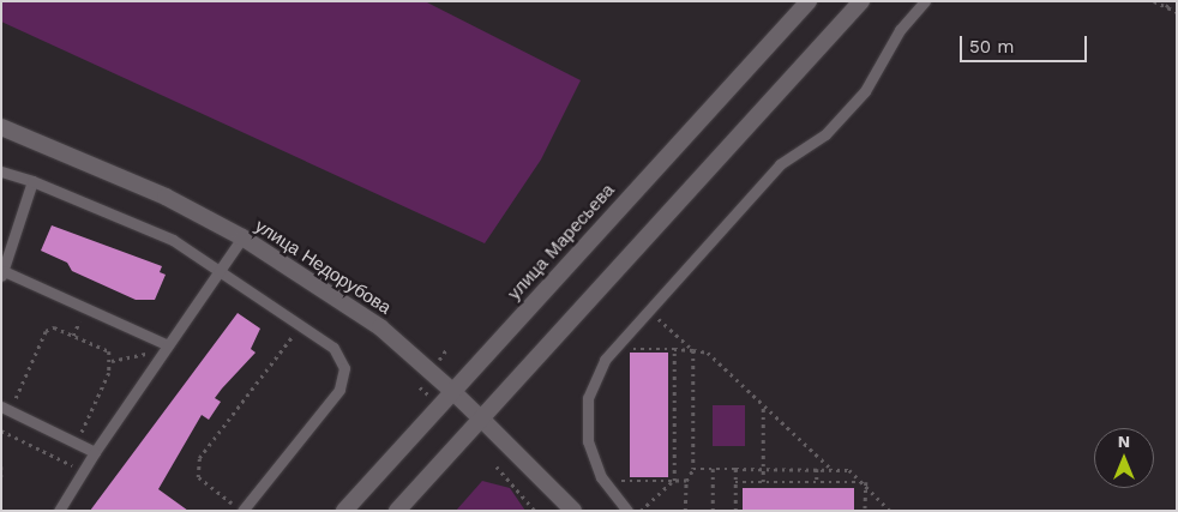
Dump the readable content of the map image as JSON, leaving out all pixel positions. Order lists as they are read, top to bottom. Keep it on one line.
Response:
{"streets":{"street":["улица Маресьева","улица Недорубова"]},"crossings":[["улица Маресьева","улица Недорубова"]],"scale_bar":"50 m","north":"top"}
